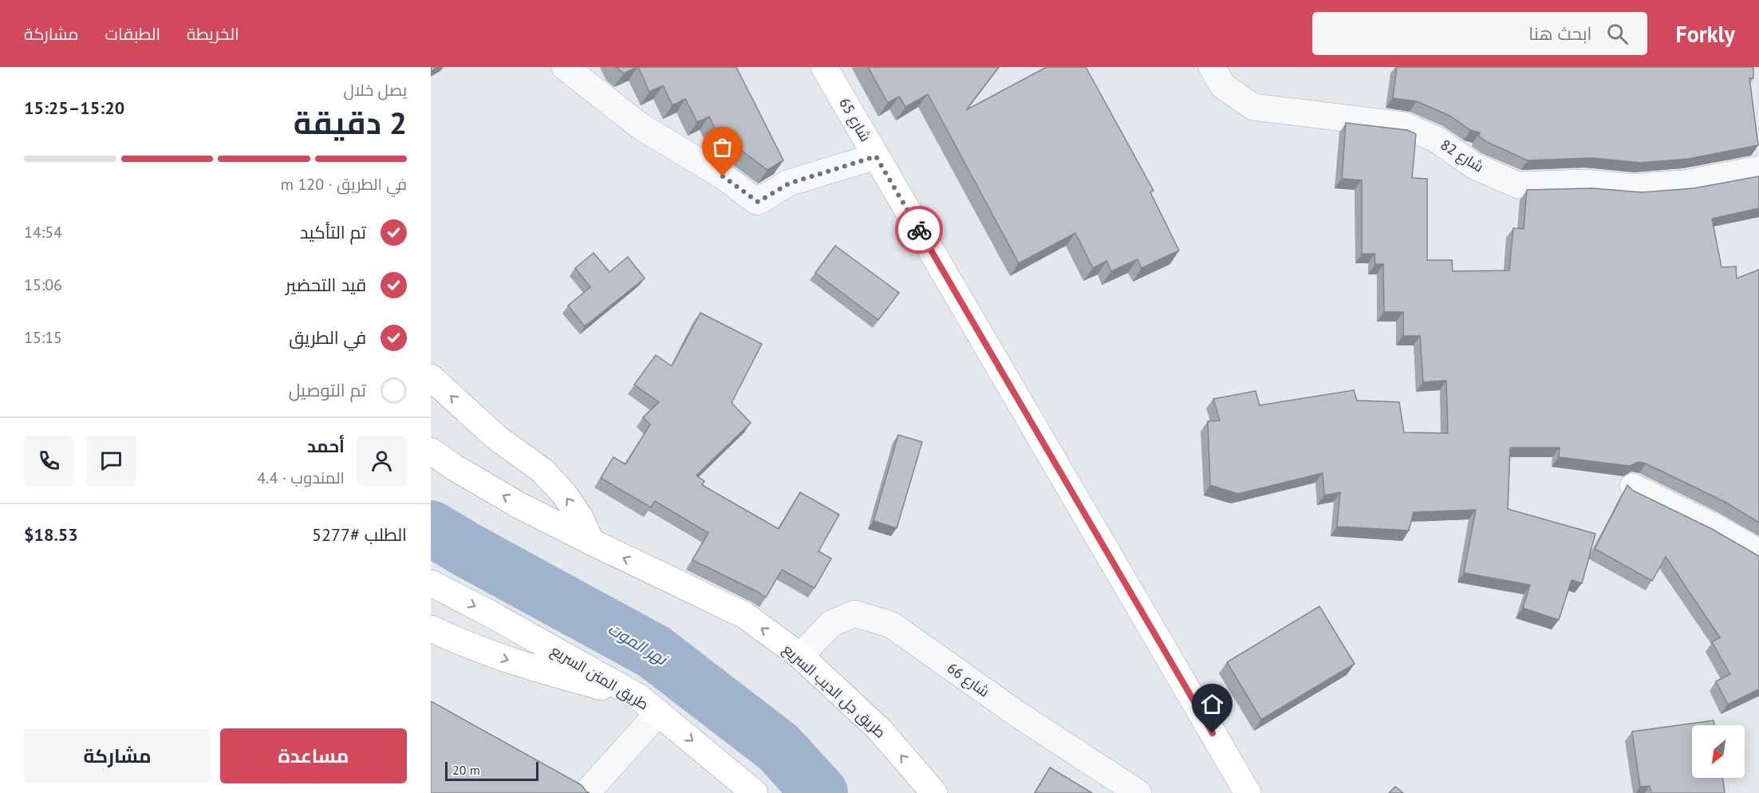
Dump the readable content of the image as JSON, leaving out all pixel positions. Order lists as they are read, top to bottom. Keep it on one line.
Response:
{"streets":{"main road":["شارع 65","طريق المتن السريع","طريق جل الديب السريع"],"street":["شارع 82","شارع 66"]},"crossings":[["شارع 66","طريق جل الديب السريع"]],"one_way":["طريق جل الديب السريع"],"water":["نهر الموت"],"scale_bar":"20 m","north":"bottom left","page":{"header":"Forkly","search":"ابحث هنا","nav":["الخريطة","الطبقات","مشاركة"],"heading":["2 دقيقة","يصل خلال","15:20–15:25"],"panel":["أحمد","المندوب · 4.4","الطلب #5277","$18.53"],"bar":"في الطريق · 120 m","list":[["تم التأكيد","14:54"],["قيد التحضير","15:06"],["في الطريق","15:15"],"تم التوصيل"],"buttons":["مساعدة","مشاركة"],"scale":"20 m"}}
